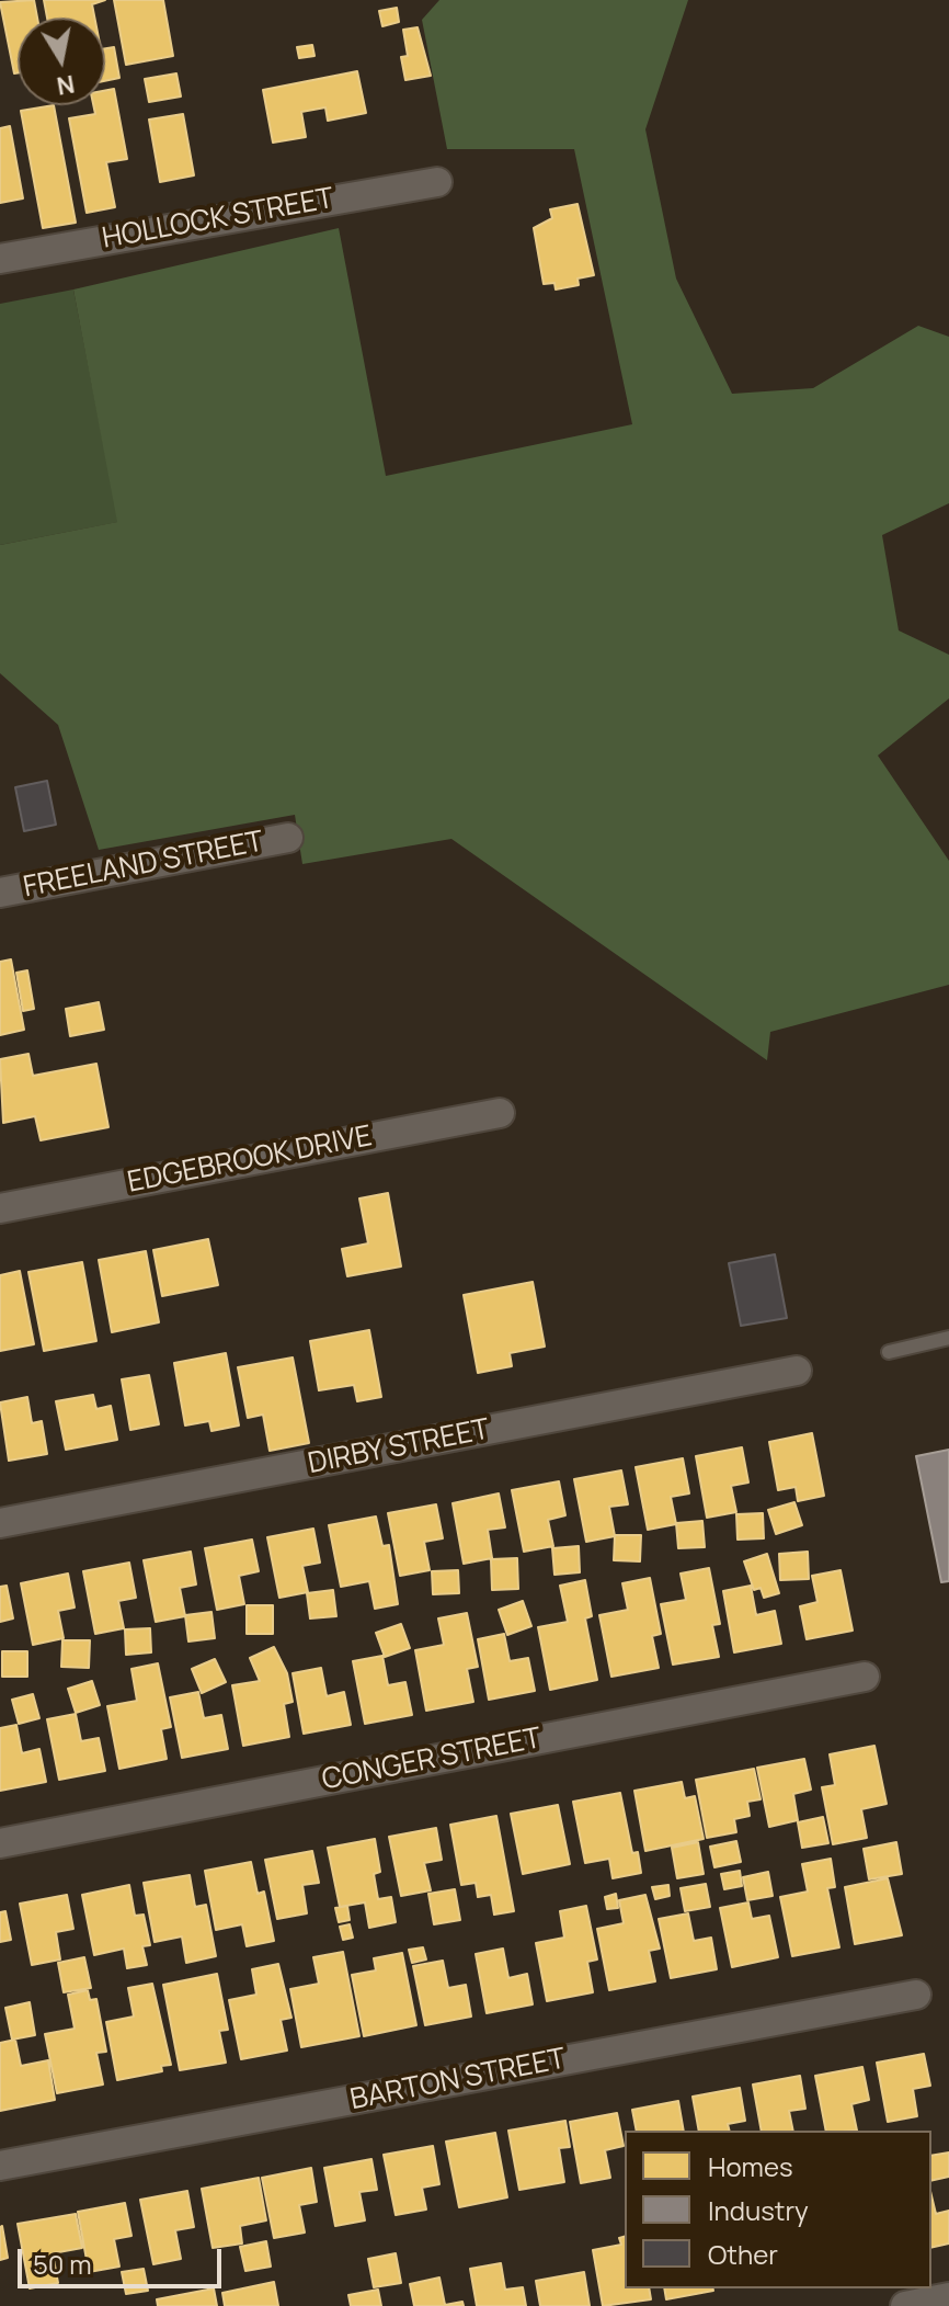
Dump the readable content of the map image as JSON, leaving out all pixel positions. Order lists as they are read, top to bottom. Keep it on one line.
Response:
{"streets":{"street":["HOLLOCK STREET","FREELAND STREET","EDGEBROOK DRIVE","DIRBY STREET","CONGER STREET","BARTON STREET"]},"legend":["Homes","Industry","Other"],"scale_bar":"50 m","north":"bottom"}
